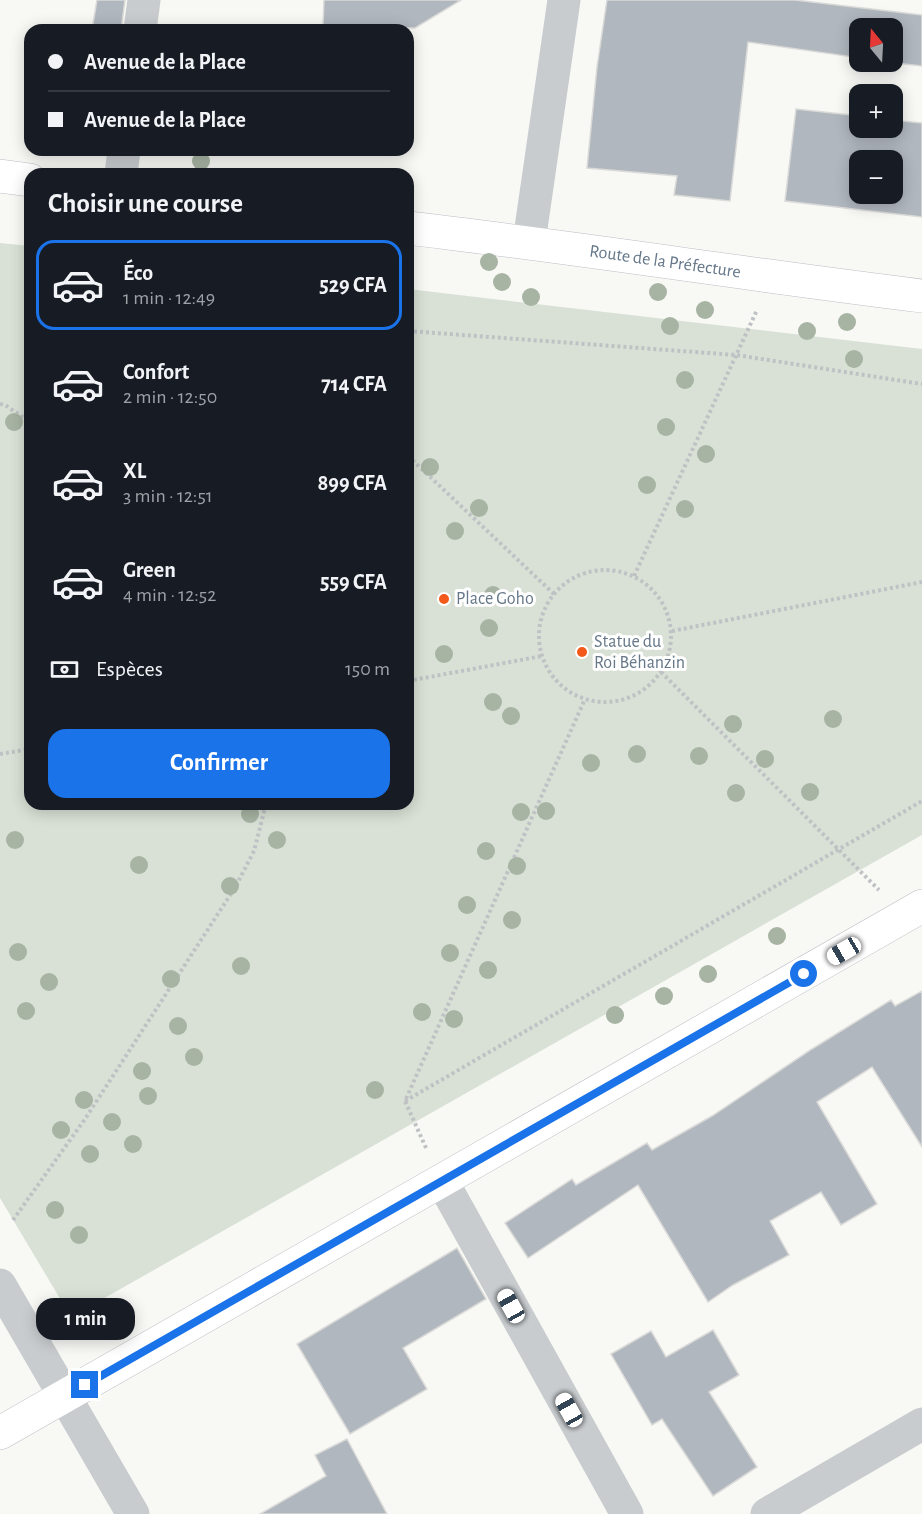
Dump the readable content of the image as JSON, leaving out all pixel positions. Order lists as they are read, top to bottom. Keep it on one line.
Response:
{"streets":{"street":["Route de la Préfecture"]},"places":["Place Goho","Statue du Roi Béhanzin"],"north":"top","page":{"map_buttons":["+","−"],"banner":["Avenue de la Place","Avenue de la Place"],"heading":"Choisir une course","list":[{"name":"Éco","note":"1 min · 12:49","value":"529 CFA"},{"name":"Confort","note":"2 min · 12:50","value":"714 CFA"},{"name":"XL","note":"3 min · 12:51","value":"899 CFA"},{"name":"Green","note":"4 min · 12:52","value":"559 CFA"}],"pay":["Espèces","150 m"],"buttons":"Confirmer","bubble":"1 min"}}
